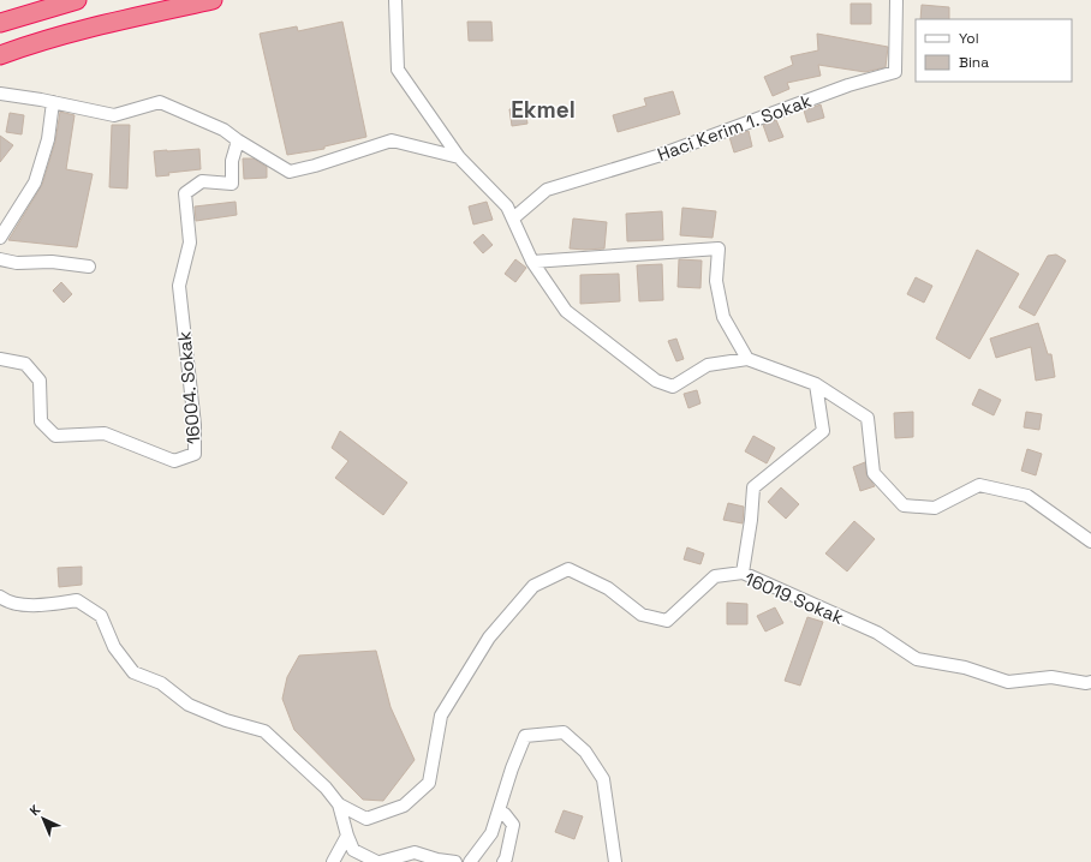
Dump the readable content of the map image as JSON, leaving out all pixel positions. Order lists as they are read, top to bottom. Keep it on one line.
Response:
{"streets":{"street":["Haci Kerim 1. Sokak","16004. Sokak","16019 Sokak"]},"districts":["Ekmel"],"legend":["Yol","Bina"],"north":"top left"}
